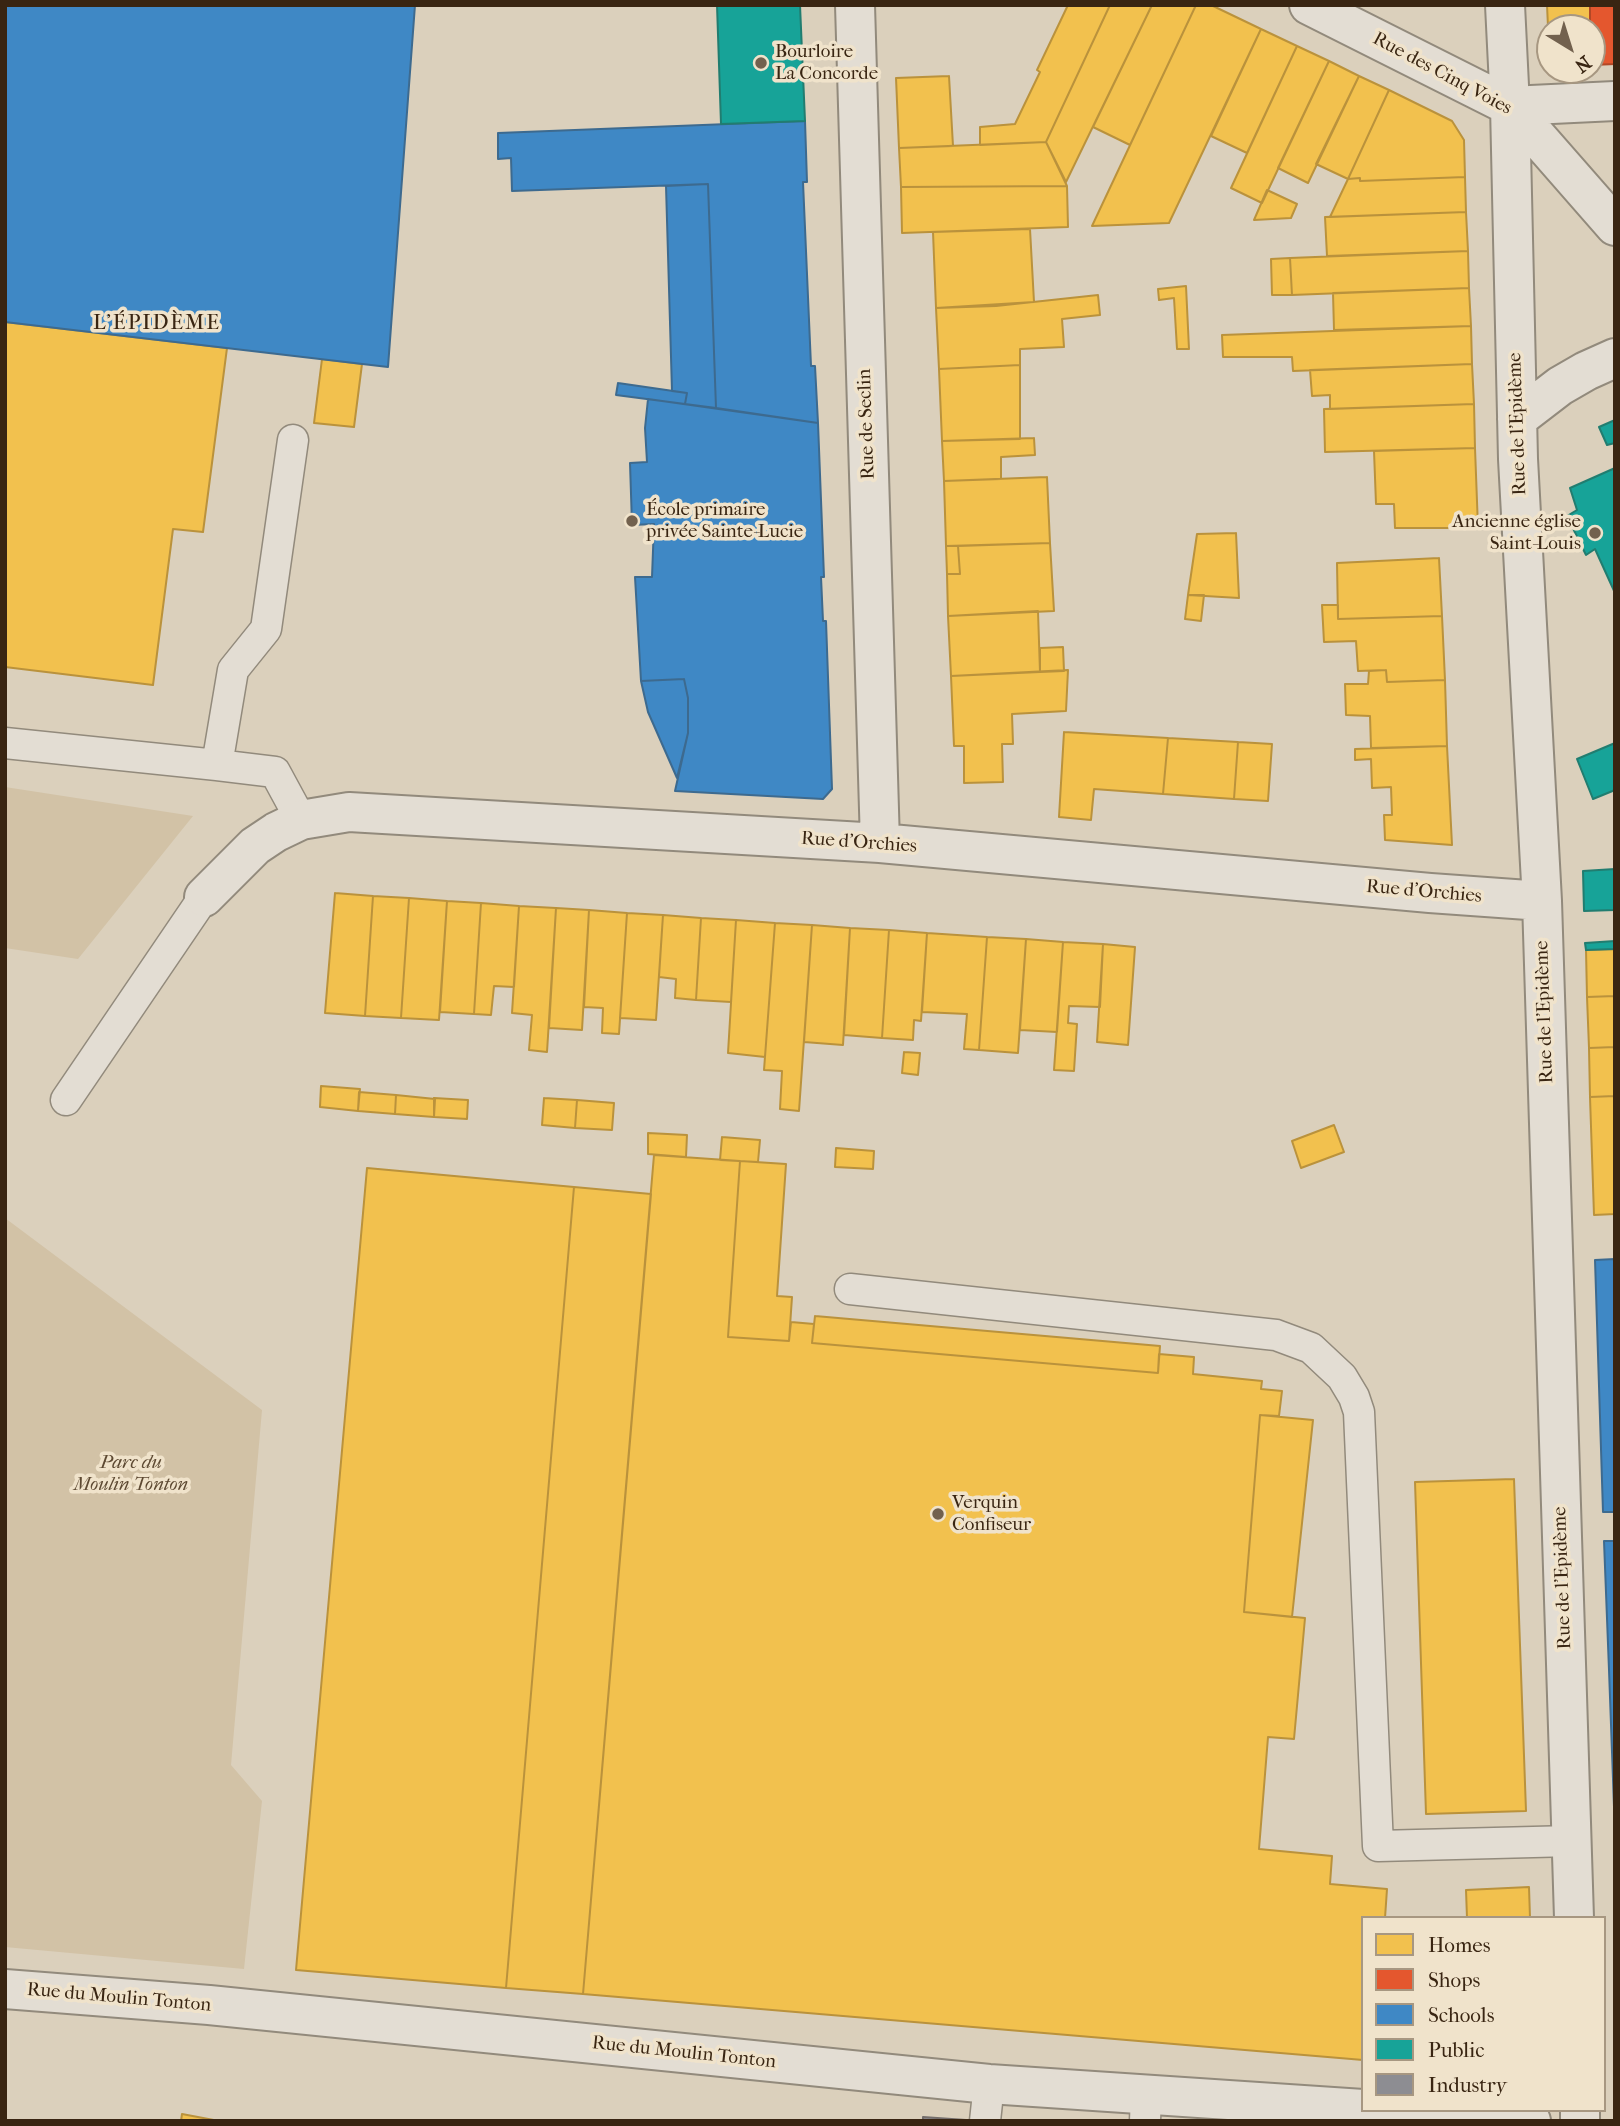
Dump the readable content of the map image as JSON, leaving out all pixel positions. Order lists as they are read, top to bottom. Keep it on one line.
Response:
{"streets":{"street":["Rue des Cinq Voies","Rue de Seclin","Rue de l'Epidème","Rue d'Orchies","Rue du Moulin Tonton"]},"crossings":[["Rue des Cinq Voies","Rue de l'Epidème"],["Rue de Seclin","Rue d'Orchies"],["Rue de l'Epidème","Rue d'Orchies"]],"districts":["L'ÉPIDÈME"],"parks":["Parc du Moulin Tonton"],"places":["Bourloire La Concorde","École primaire privée Sainte-Lucie","Ancienne église Saint-Louis","Verquin Confiseur"],"legend":["Homes","Shops","Schools","Public","Industry"],"north":"bottom right"}
